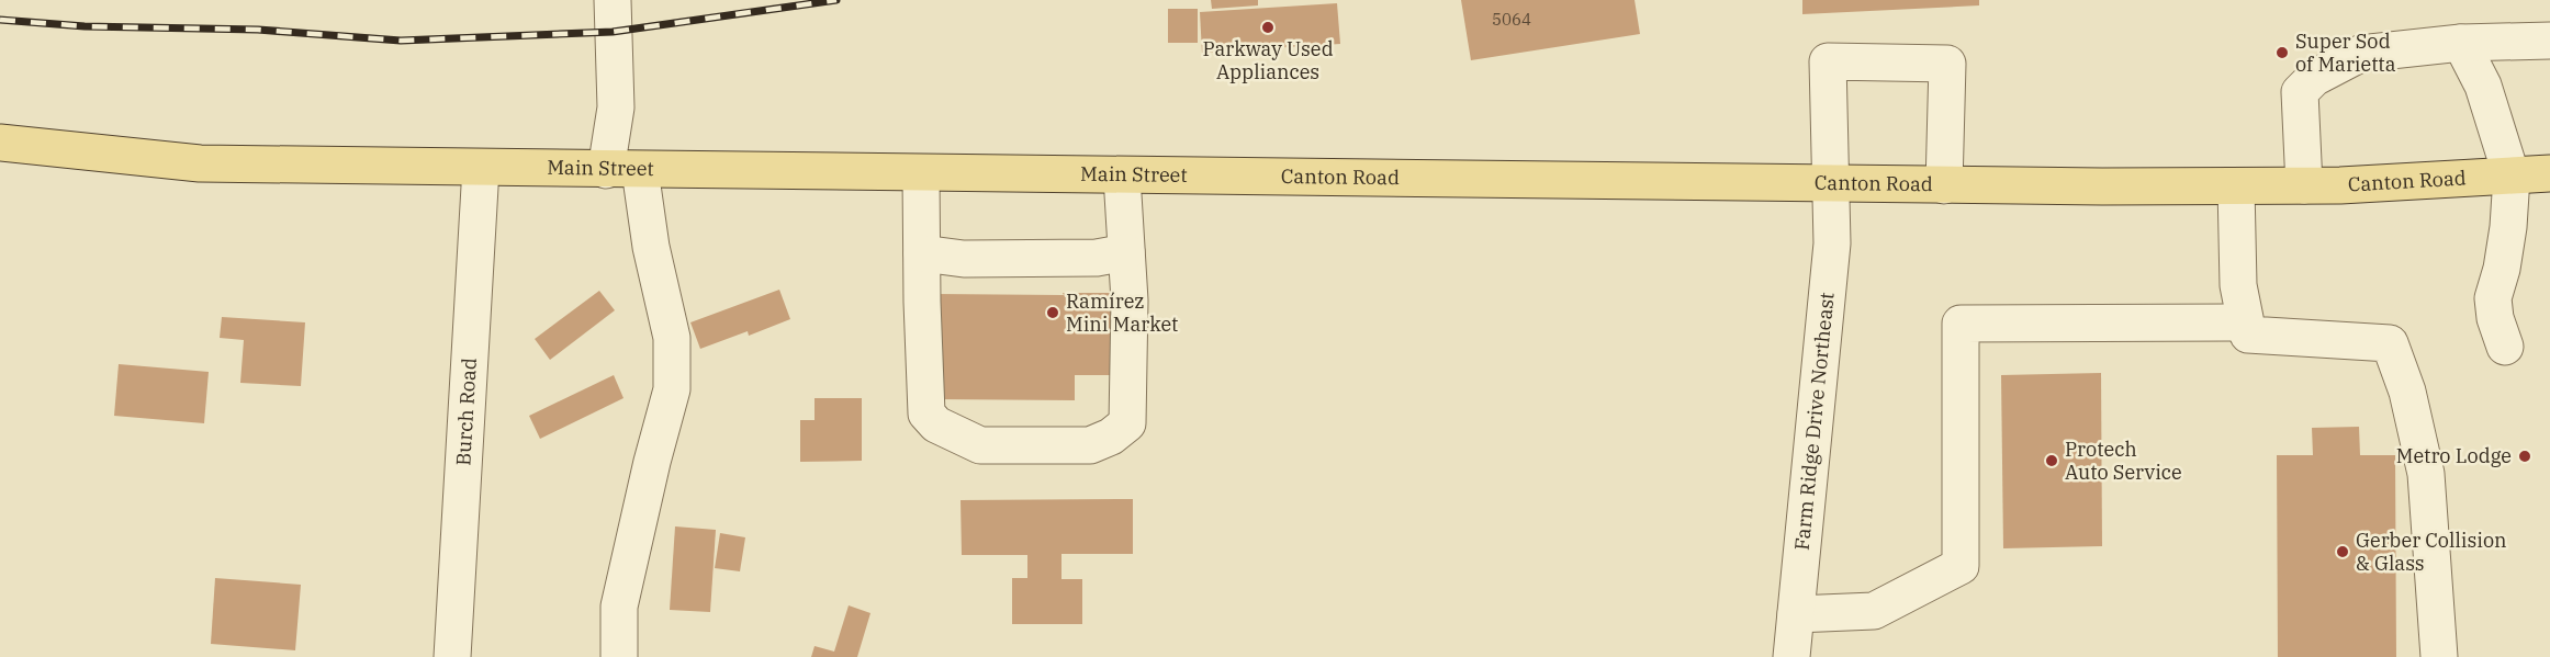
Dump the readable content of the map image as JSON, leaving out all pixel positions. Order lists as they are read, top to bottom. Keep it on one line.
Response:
{"streets":{"main road":["Main Street","Canton Road"],"street":["Burch Road","Farm Ridge Drive Northeast"]},"crossings":[["Main Street","Canton Road"],["Main Street","Burch Road"],["Canton Road","Farm Ridge Drive Northeast"]],"places":["Parkway Used Appliances","Super Sod of Marietta","Ramírez Mini Market","Metro Lodge","Protech Auto Service","Gerber Collision & Glass"],"house_numbers":["5064"]}
